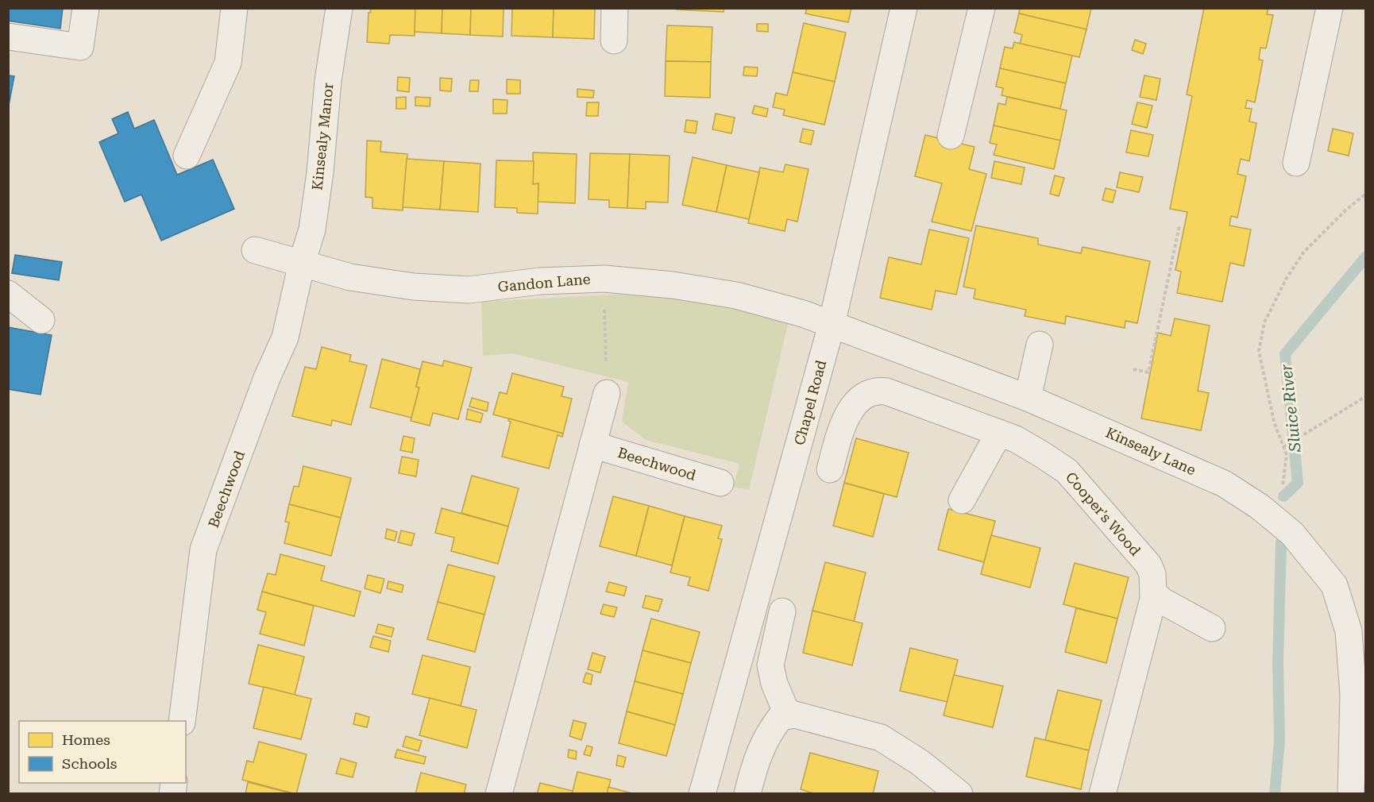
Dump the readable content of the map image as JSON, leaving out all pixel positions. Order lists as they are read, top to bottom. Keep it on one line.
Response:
{"streets":{"street":["Kinsealy Manor","Gandon Lane","Chapel Road","Kinsealy Lane","Beechwood","Cooper's Wood"]},"crossings":[["Kinsealy Manor","Gandon Lane"],["Kinsealy Manor","Beechwood"],["Gandon Lane","Chapel Road"],["Gandon Lane","Kinsealy Lane"],["Gandon Lane","Beechwood"],["Chapel Road","Kinsealy Lane"]],"water":["Sluice River"],"legend":["Homes","Schools"]}
